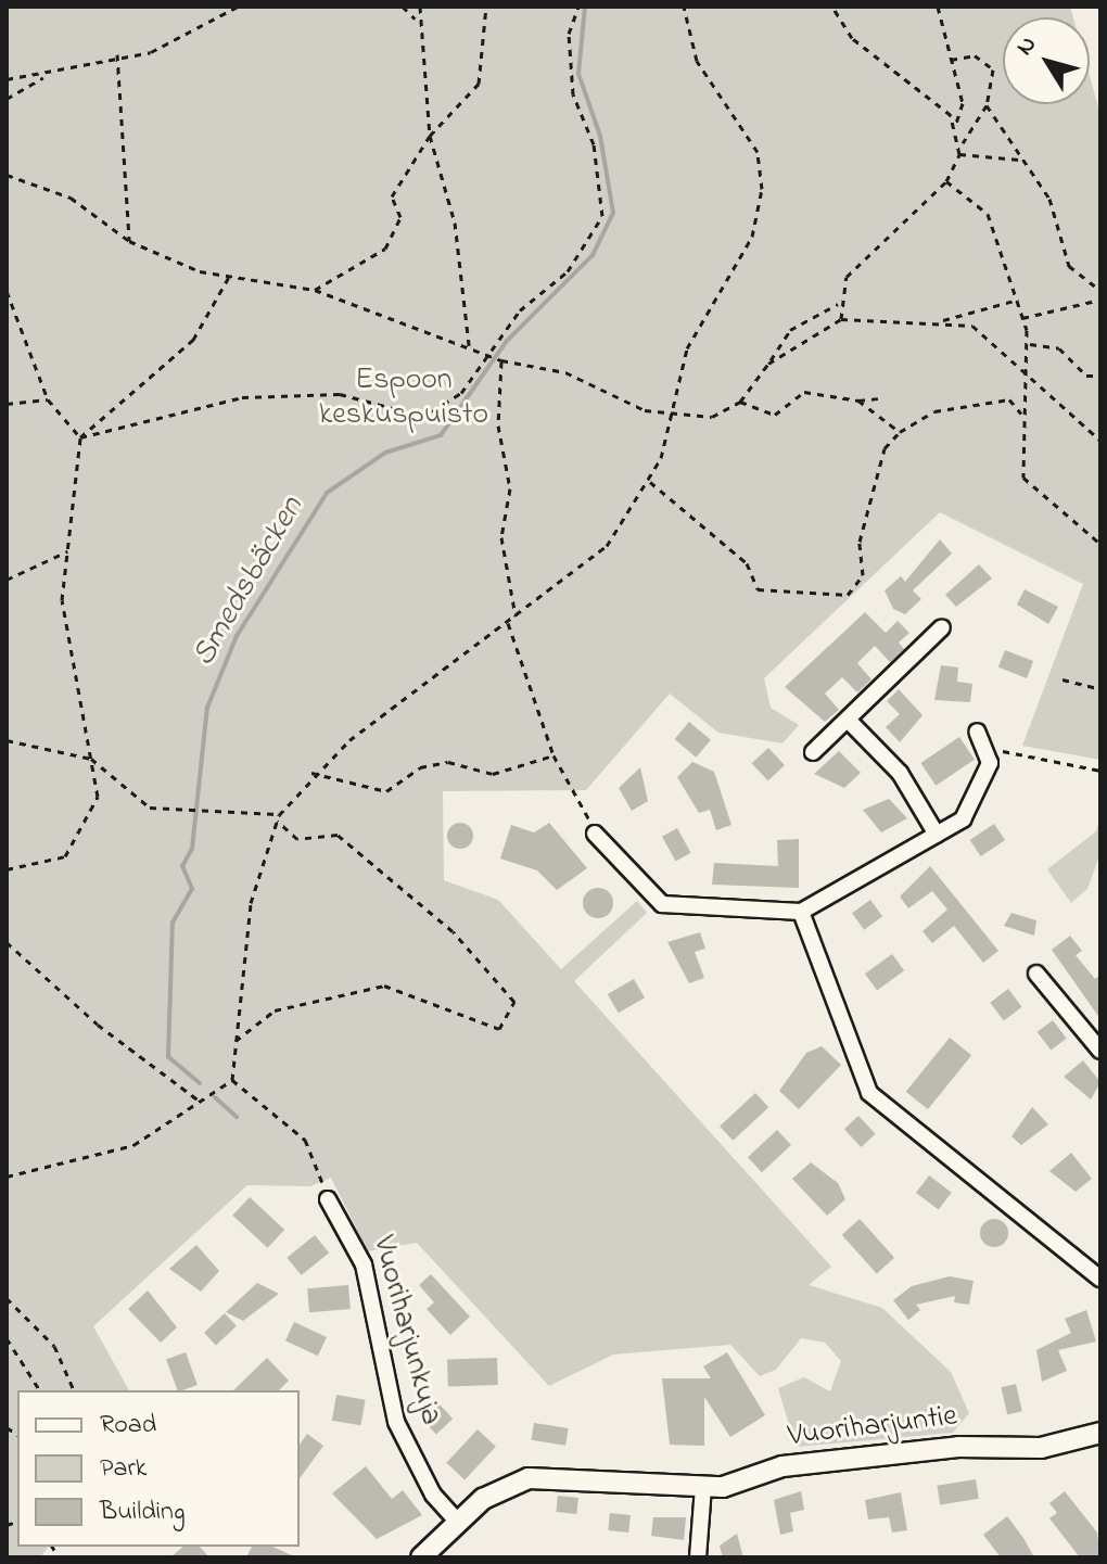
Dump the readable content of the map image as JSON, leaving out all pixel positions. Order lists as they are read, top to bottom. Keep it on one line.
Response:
{"streets":{"street":["Vuoriharjunkuja","Vuoriharjuntie"]},"crossings":[["Vuoriharjunkuja","Vuoriharjuntie"]],"water":["Smedsbäcken"],"parks":["Espoon keskuspuisto"],"legend":["Road","Park","Building"],"north":"top left"}
